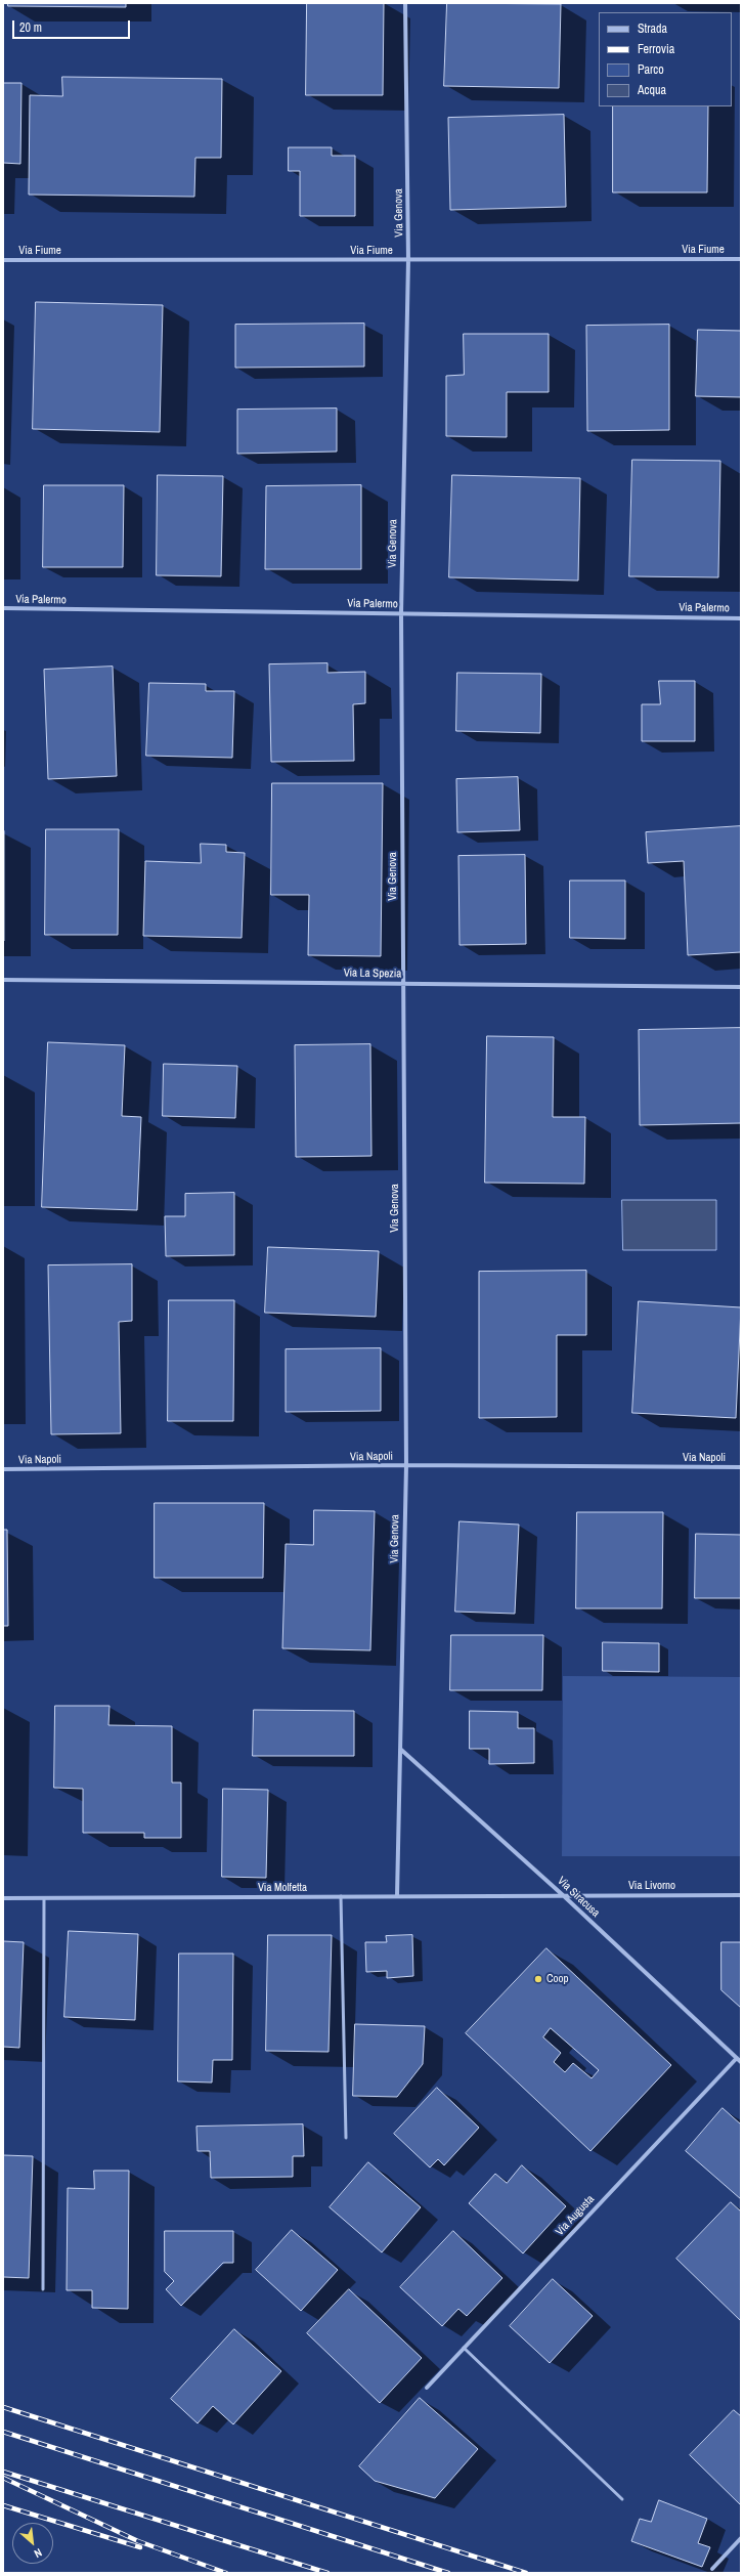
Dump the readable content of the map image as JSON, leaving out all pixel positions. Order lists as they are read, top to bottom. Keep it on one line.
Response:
{"streets":{"street":["Via Genova","Via Fiume","Via Palermo","Via La Spezia","Via Napoli","Via Livorno","Via Molfetta","Via Siracusa","Via Augusta"]},"crossings":[["Via Genova","Via Fiume"],["Via Genova","Via Palermo"],["Via Genova","Via La Spezia"],["Via Genova","Via Napoli"],["Via Genova","Via Molfetta"],["Via Genova","Via Siracusa"],["Via Livorno","Via Molfetta"],["Via Livorno","Via Siracusa"],["Via Molfetta","Via Siracusa"],["Via Siracusa","Via Augusta"]],"places":["Coop"],"legend":["Strada","Ferrovia","Parco","Acqua"],"scale_bar":"20 m","north":"bottom right"}
